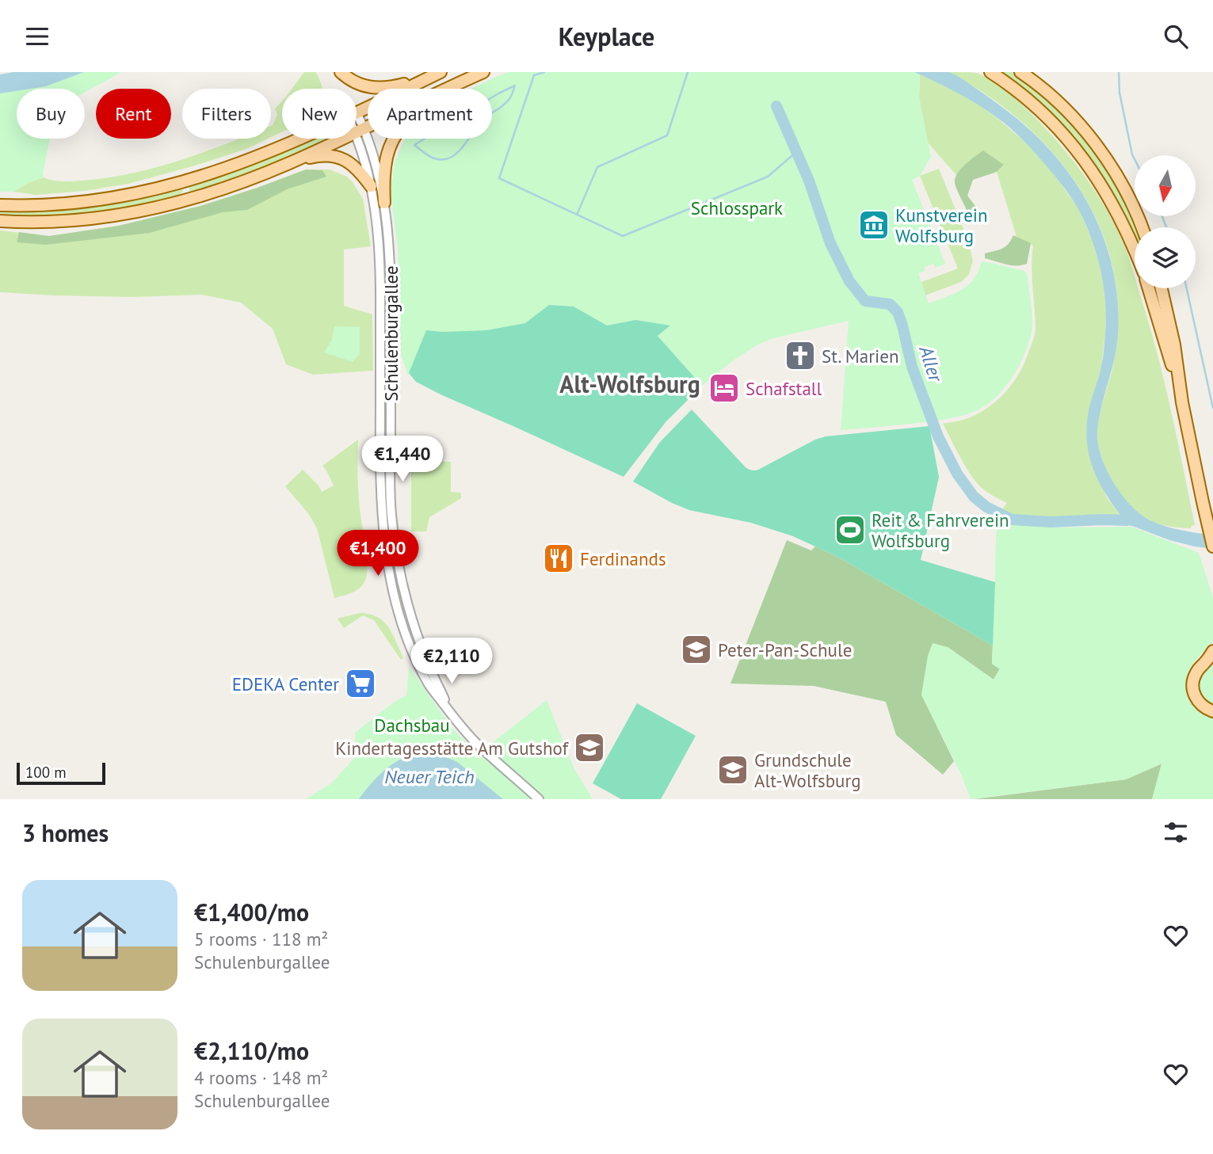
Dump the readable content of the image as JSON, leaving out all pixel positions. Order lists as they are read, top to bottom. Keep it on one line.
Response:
{"streets":{"street":["Schulenburgallee"]},"districts":["Alt-Wolfsburg"],"water":["Aller","Neuer Teich"],"parks":["Schlosspark","Dachsbau"],"places":{"museum":["Kunstverein Wolfsburg"],"church":["St. Marien"],"hotel":["Schafstall"],"sports":["Reit & Fahrverein Wolfsburg"],"restaurant":["Ferdinands"],"school or university":["Peter-Pan-Schule","Kindertagesstätte Am Gutshof","Grundschule Alt-Wolfsburg"],"supermarket":["EDEKA Center"]},"scale_bar":"100 m","north":"bottom","page":{"header":"Keyplace","chip":["Buy","Rent","Filters","New","Apartment"],"price":["€1,440","€1,400","€2,110"],"scale":"100 m","heading":"3 homes","list":[{"name":"€1,400/mo","note":"5 rooms · 118 m² · Schulenburgallee"},{"name":"€2,110/mo","note":"4 rooms · 148 m² · Schulenburgallee"}]}}
